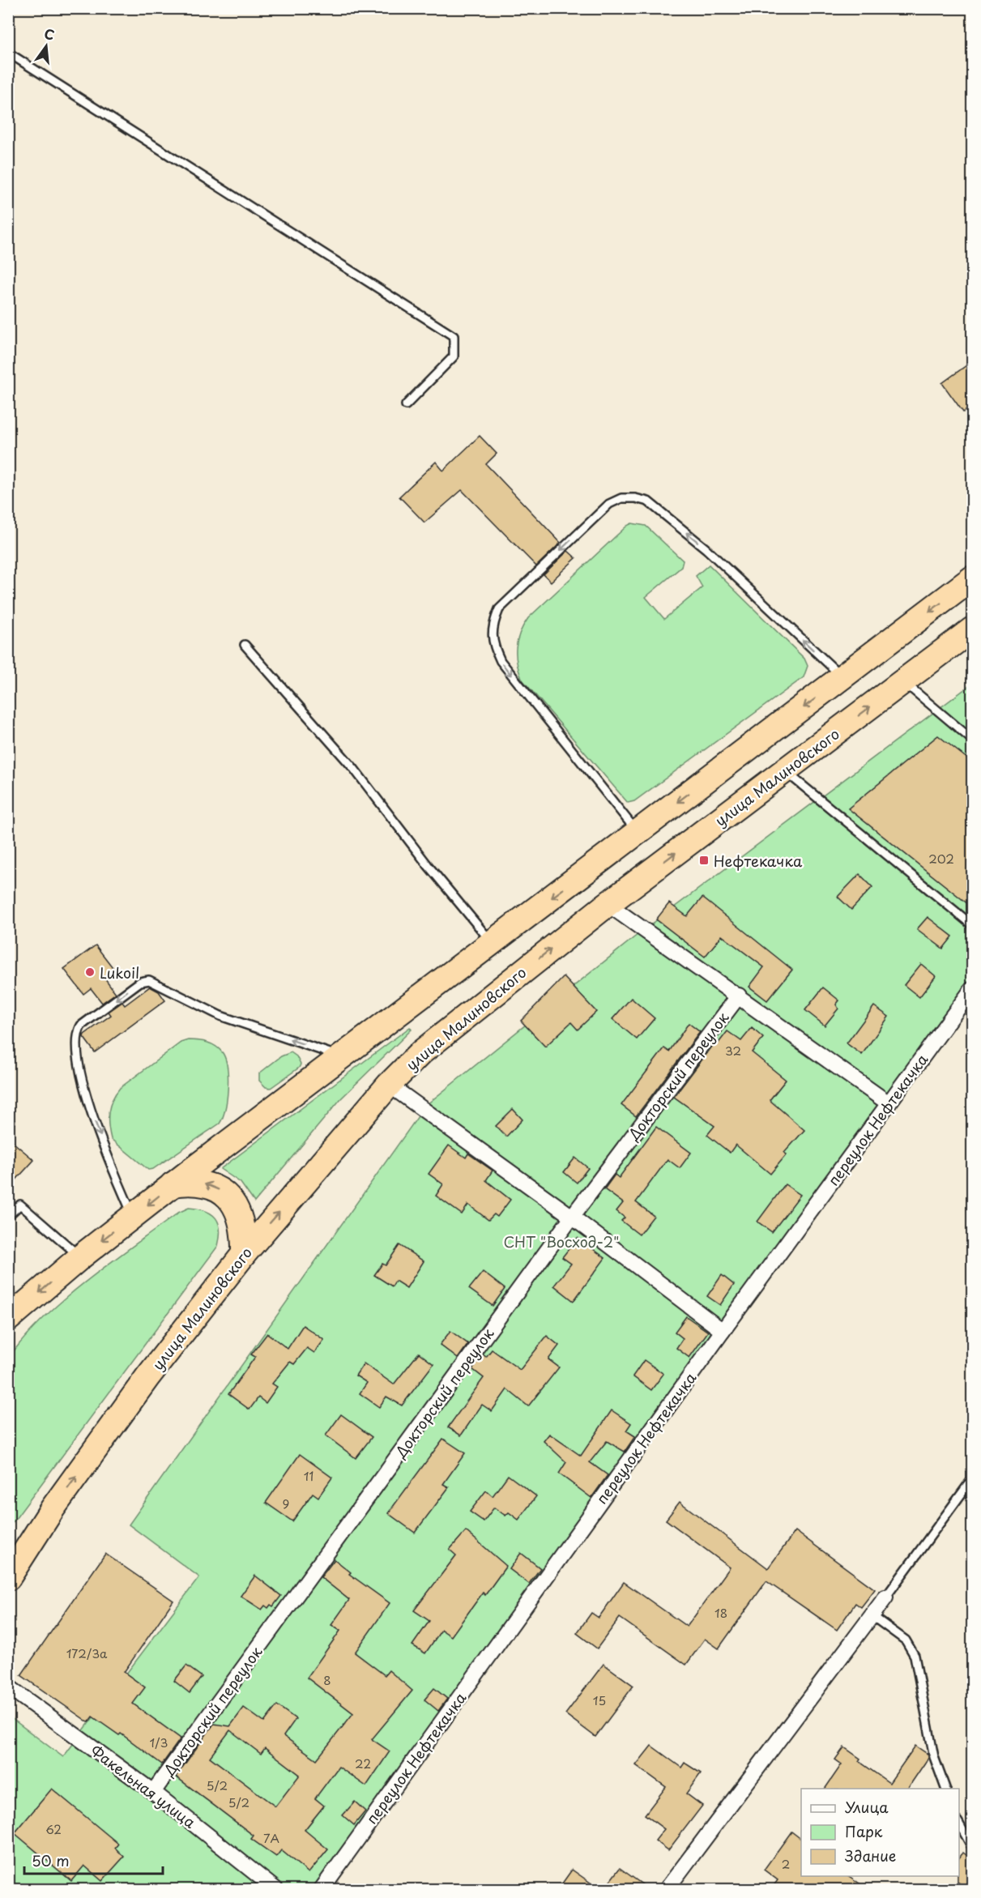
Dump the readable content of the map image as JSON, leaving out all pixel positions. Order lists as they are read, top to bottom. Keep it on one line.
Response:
{"streets":{"highway":["улица Малиновского"],"street":["Докторский переулок","переулок Нефтекачка","Факельная улица"]},"crossings":[["Докторский переулок","Факельная улица"]],"parks":["СНТ \"Восход-2\""],"places":{"transit":["Нефтекачка"],"other":["Lukoil"]},"house_numbers":["202","32","11","9","18","172/3а","8","15","1/3","22","5/2","5/2","62","7А","2"],"legend":["Улица","Парк","Здание"],"scale_bar":"50 m","north":"top"}
